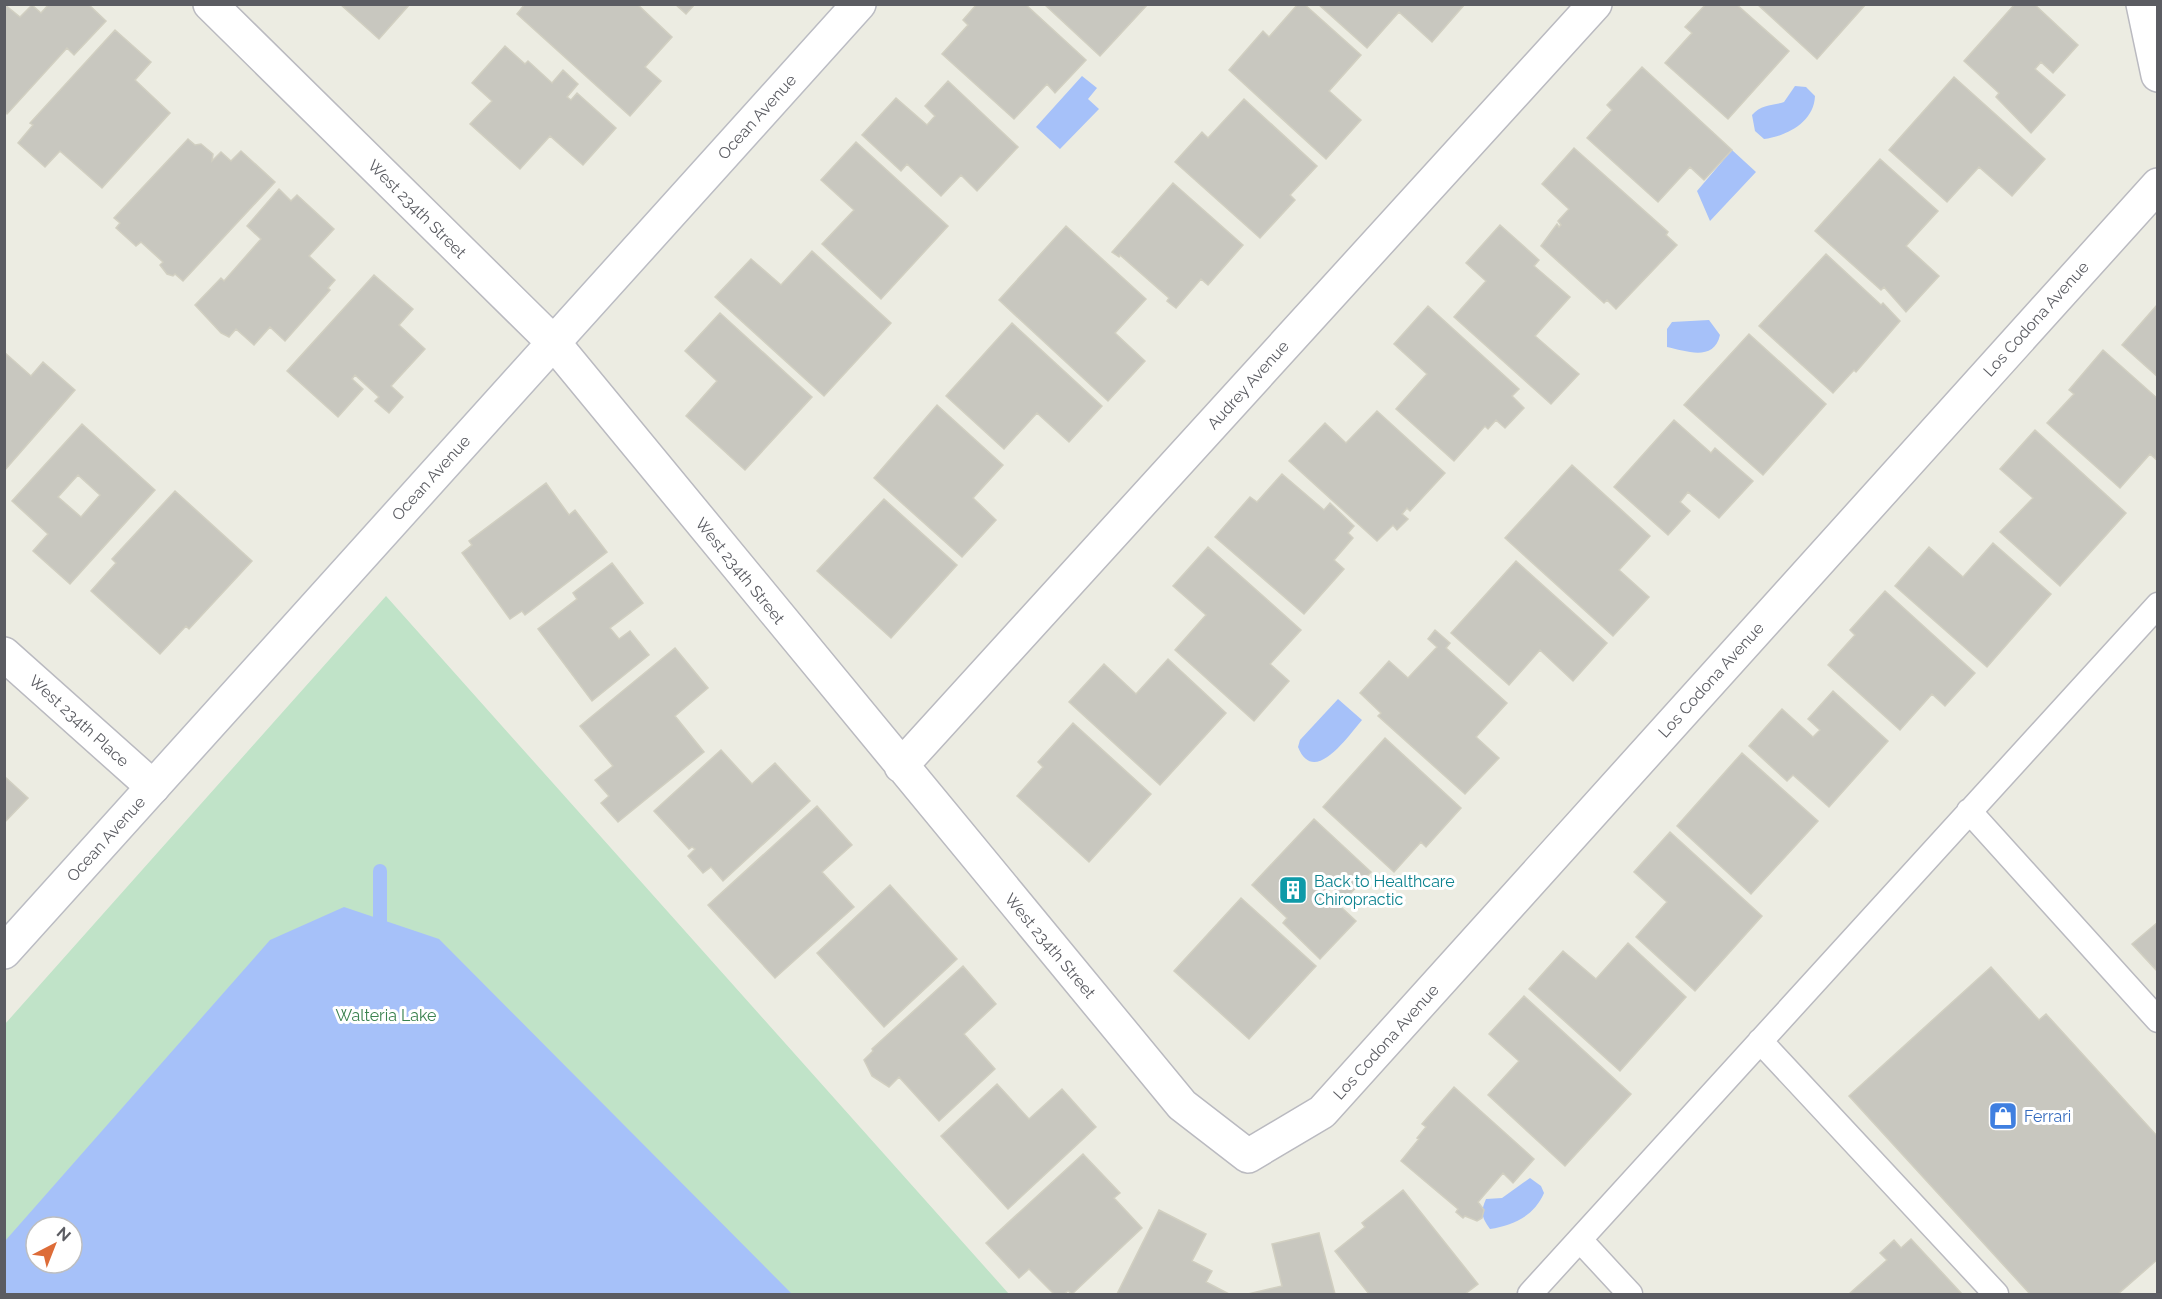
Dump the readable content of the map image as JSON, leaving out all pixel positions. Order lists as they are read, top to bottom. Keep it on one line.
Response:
{"streets":{"street":["Ocean Avenue","West 234th Street","Los Codona Avenue","Audrey Avenue","West 234th Place"]},"crossings":[["Ocean Avenue","West 234th Street"],["Ocean Avenue","West 234th Place"],["West 234th Street","Los Codona Avenue"],["West 234th Street","Audrey Avenue"]],"parks":["Walteria Lake"],"places":{"building":["Back to Healthcare Chiropractic"],"shop":["Ferrari"]},"north":"top right"}
